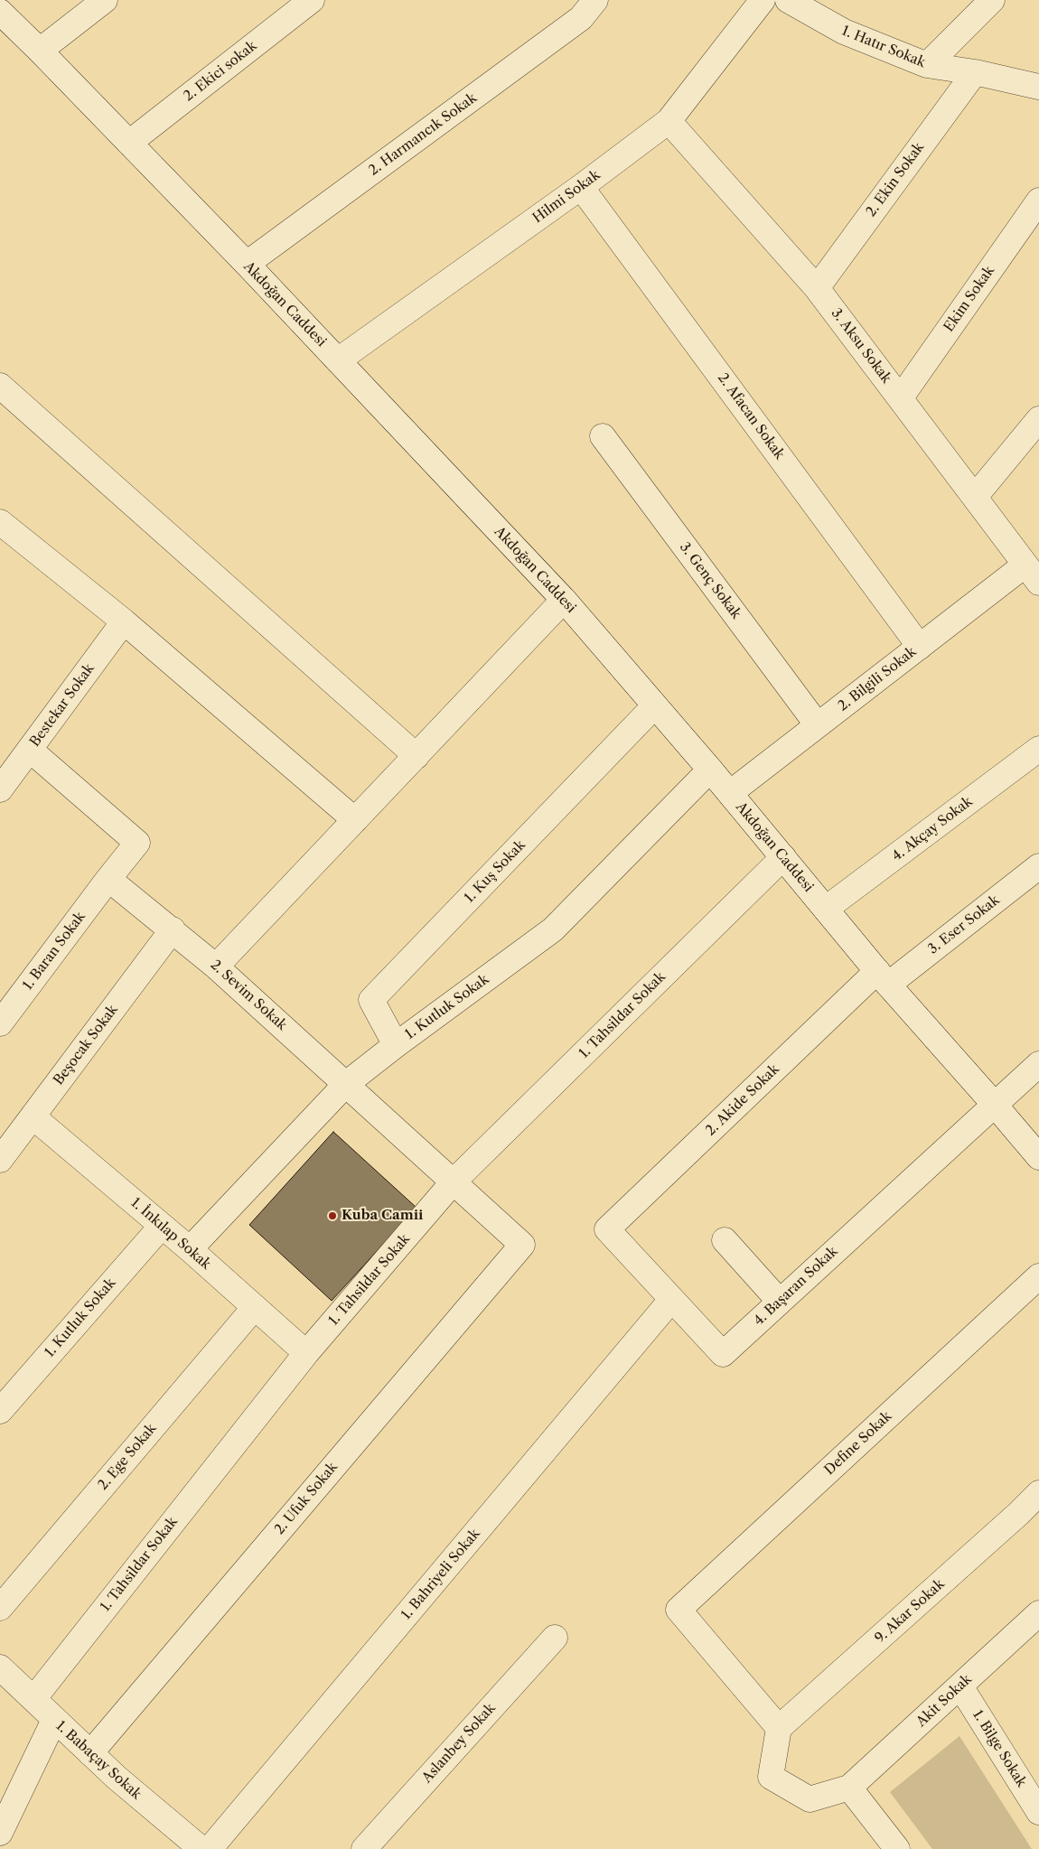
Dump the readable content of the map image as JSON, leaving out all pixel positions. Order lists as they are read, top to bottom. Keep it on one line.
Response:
{"streets":{"street":["1. Hatır Sokak","2. Ekici sokak","2. Harmancık Sokak","2. Ekin Sokak","Hilmi Sokak","Ekim Sokak","Akdoğan Caddesi","3. Aksu Sokak","2. Afacan Sokak","3. Genç Sokak","2. Bilgili Sokak","Bestekar Sokak","4. Akçay Sokak","1. Kuş Sokak","3. Eser Sokak","1. Baran Sokak","2. Sevim Sokak","1. Kutluk Sokak","1. Tahsildar Sokak","Beşocak Sokak","2. Akide Sokak","1. İnkılap Sokak","4. Başaran Sokak","Define Sokak","2. Ege Sokak","2. Ufuk Sokak","1. Bahriyeli Sokak","9. Akar Sokak","Akit Sokak","Aslanbey Sokak","1. Bilge Sokak","1. Babaçay Sokak"]},"crossings":[["1. Hatır Sokak","2. Ekin Sokak"],["2. Ekici sokak","Akdoğan Caddesi"],["2. Harmancık Sokak","Akdoğan Caddesi"],["2. Ekin Sokak","3. Aksu Sokak"],["Hilmi Sokak","Akdoğan Caddesi"],["Hilmi Sokak","3. Aksu Sokak"],["Hilmi Sokak","2. Afacan Sokak"],["Ekim Sokak","3. Aksu Sokak"],["Akdoğan Caddesi","2. Bilgili Sokak"],["Akdoğan Caddesi","4. Akçay Sokak"],["Akdoğan Caddesi","1. Kuş Sokak"],["Akdoğan Caddesi","3. Eser Sokak"],["Akdoğan Caddesi","1. Kutluk Sokak"],["Akdoğan Caddesi","1. Tahsildar Sokak"],["Akdoğan Caddesi","2. Akide Sokak"],["Akdoğan Caddesi","4. Başaran Sokak"],["3. Aksu Sokak","2. Bilgili Sokak"],["2. Afacan Sokak","2. Bilgili Sokak"],["3. Genç Sokak","2. Bilgili Sokak"],["1. Kuş Sokak","1. Kutluk Sokak"],["3. Eser Sokak","2. Akide Sokak"],["1. Baran Sokak","2. Sevim Sokak"],["2. Sevim Sokak","1. Kutluk Sokak"],["2. Sevim Sokak","1. Tahsildar Sokak"],["2. Sevim Sokak","Beşocak Sokak"],["2. Sevim Sokak","2. Ufuk Sokak"],["1. Kutluk Sokak","1. İnkılap Sokak"],["1. Tahsildar Sokak","1. İnkılap Sokak"],["1. Tahsildar Sokak","1. Babaçay Sokak"],["Beşocak Sokak","1. İnkılap Sokak"],["2. Akide Sokak","4. Başaran Sokak"],["1. İnkılap Sokak","2. Ege Sokak"],["4. Başaran Sokak","1. Bahriyeli Sokak"],["Define Sokak","9. Akar Sokak"],["2. Ufuk Sokak","1. Babaçay Sokak"],["Akit Sokak","1. Bilge Sokak"]],"places":["Kuba Camii"]}
